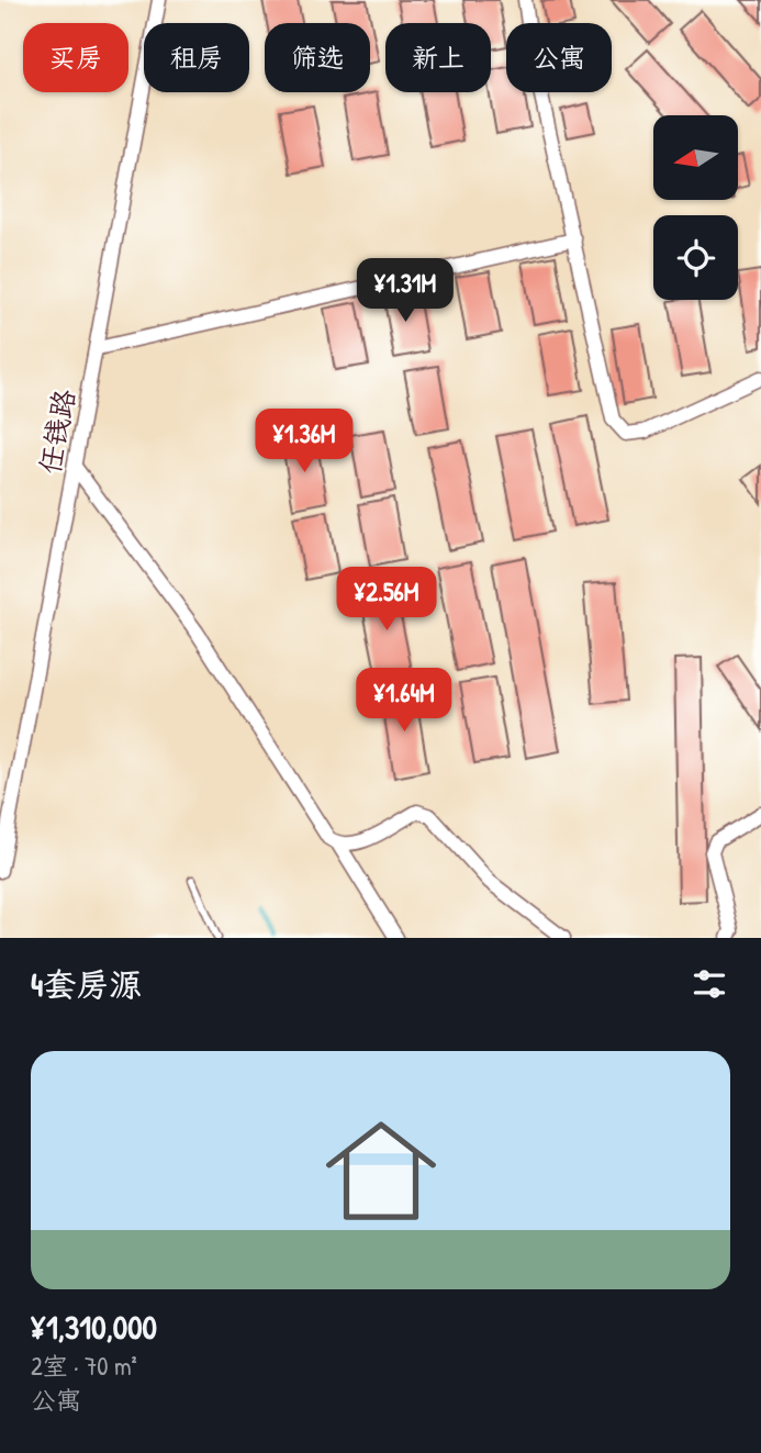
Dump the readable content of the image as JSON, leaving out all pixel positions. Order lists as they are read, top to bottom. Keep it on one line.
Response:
{"streets":{"street":["任钱路"]},"north":"left","page":{"chip":["买房","租房","筛选","新上","公寓"],"price":["¥1.31M","¥1.36M","¥2.56M","¥1.64M"],"heading":"4套房源","list":[{"name":"¥1,310,000","note":"2室 · 70 m² · 公寓"}]}}
